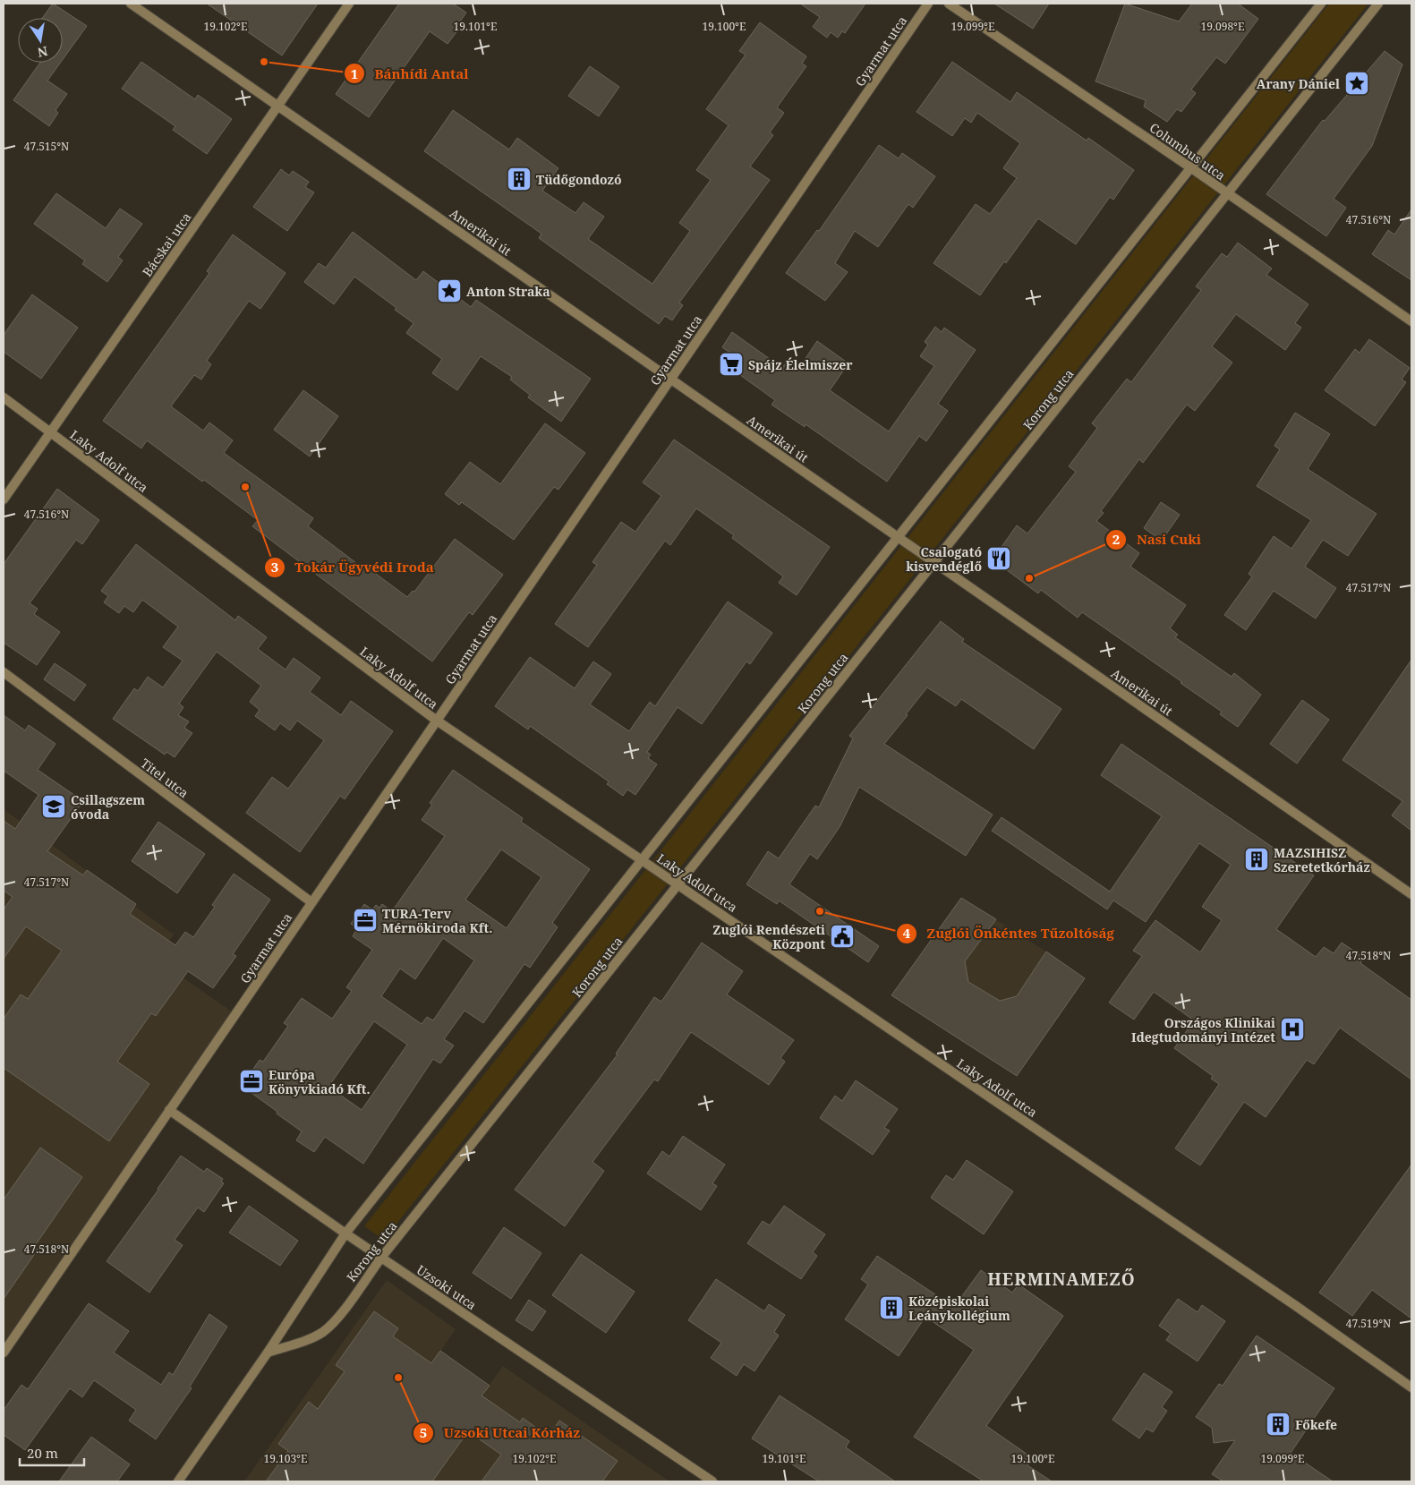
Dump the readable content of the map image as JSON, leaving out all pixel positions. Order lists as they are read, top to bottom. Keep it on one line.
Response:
{"streets":{"street":["Gyarmat utca","Columbus utca","Amerikai út","Bácskai utca","Korong utca","Laky Adolf utca","Titel utca","Uzsoki utca"]},"crossings":[["Gyarmat utca","Amerikai út"],["Gyarmat utca","Laky Adolf utca"],["Gyarmat utca","Titel utca"],["Gyarmat utca","Uzsoki utca"],["Columbus utca","Korong utca"],["Amerikai út","Bácskai utca"],["Amerikai út","Korong utca"],["Bácskai utca","Laky Adolf utca"],["Korong utca","Laky Adolf utca"],["Korong utca","Uzsoki utca"]],"districts":["HERMINAMEZŐ"],"places":{"other":["Bánhídi Antal","Tokár Ügyvédi Iroda","Nasi Cuki","Zuglói Önkéntes Tűzoltóság","Uzsoki Utcai Kórház"],"place":["Arany Dániel","Anton Straka"],"building":["Tüdőgondozó","MAZSIHISZ Szeretetkórház","Középiskolai Leánykollégium","Főkefe"],"supermarket":["Spájz Élelmiszer"],"restaurant":["Csalogató kisvendéglő"],"school or university":["Csillagszem óvoda"],"office":["TURA-Terv Mérnökiroda Kft.","Európa Könyvkiadó Kft."],"public building":["Zuglói Rendészeti Központ"],"hospital":["Országos Klinikai Idegtudományi Intézet"]},"scale_bar":"20 m","north":"bottom","coordinates":["19.102°E","19.101°E","19.100°E","19.099°E","19.098°E","47.515°N","47.516°N","47.517°N","47.518°N","47.519°N","19.103°E"]}
